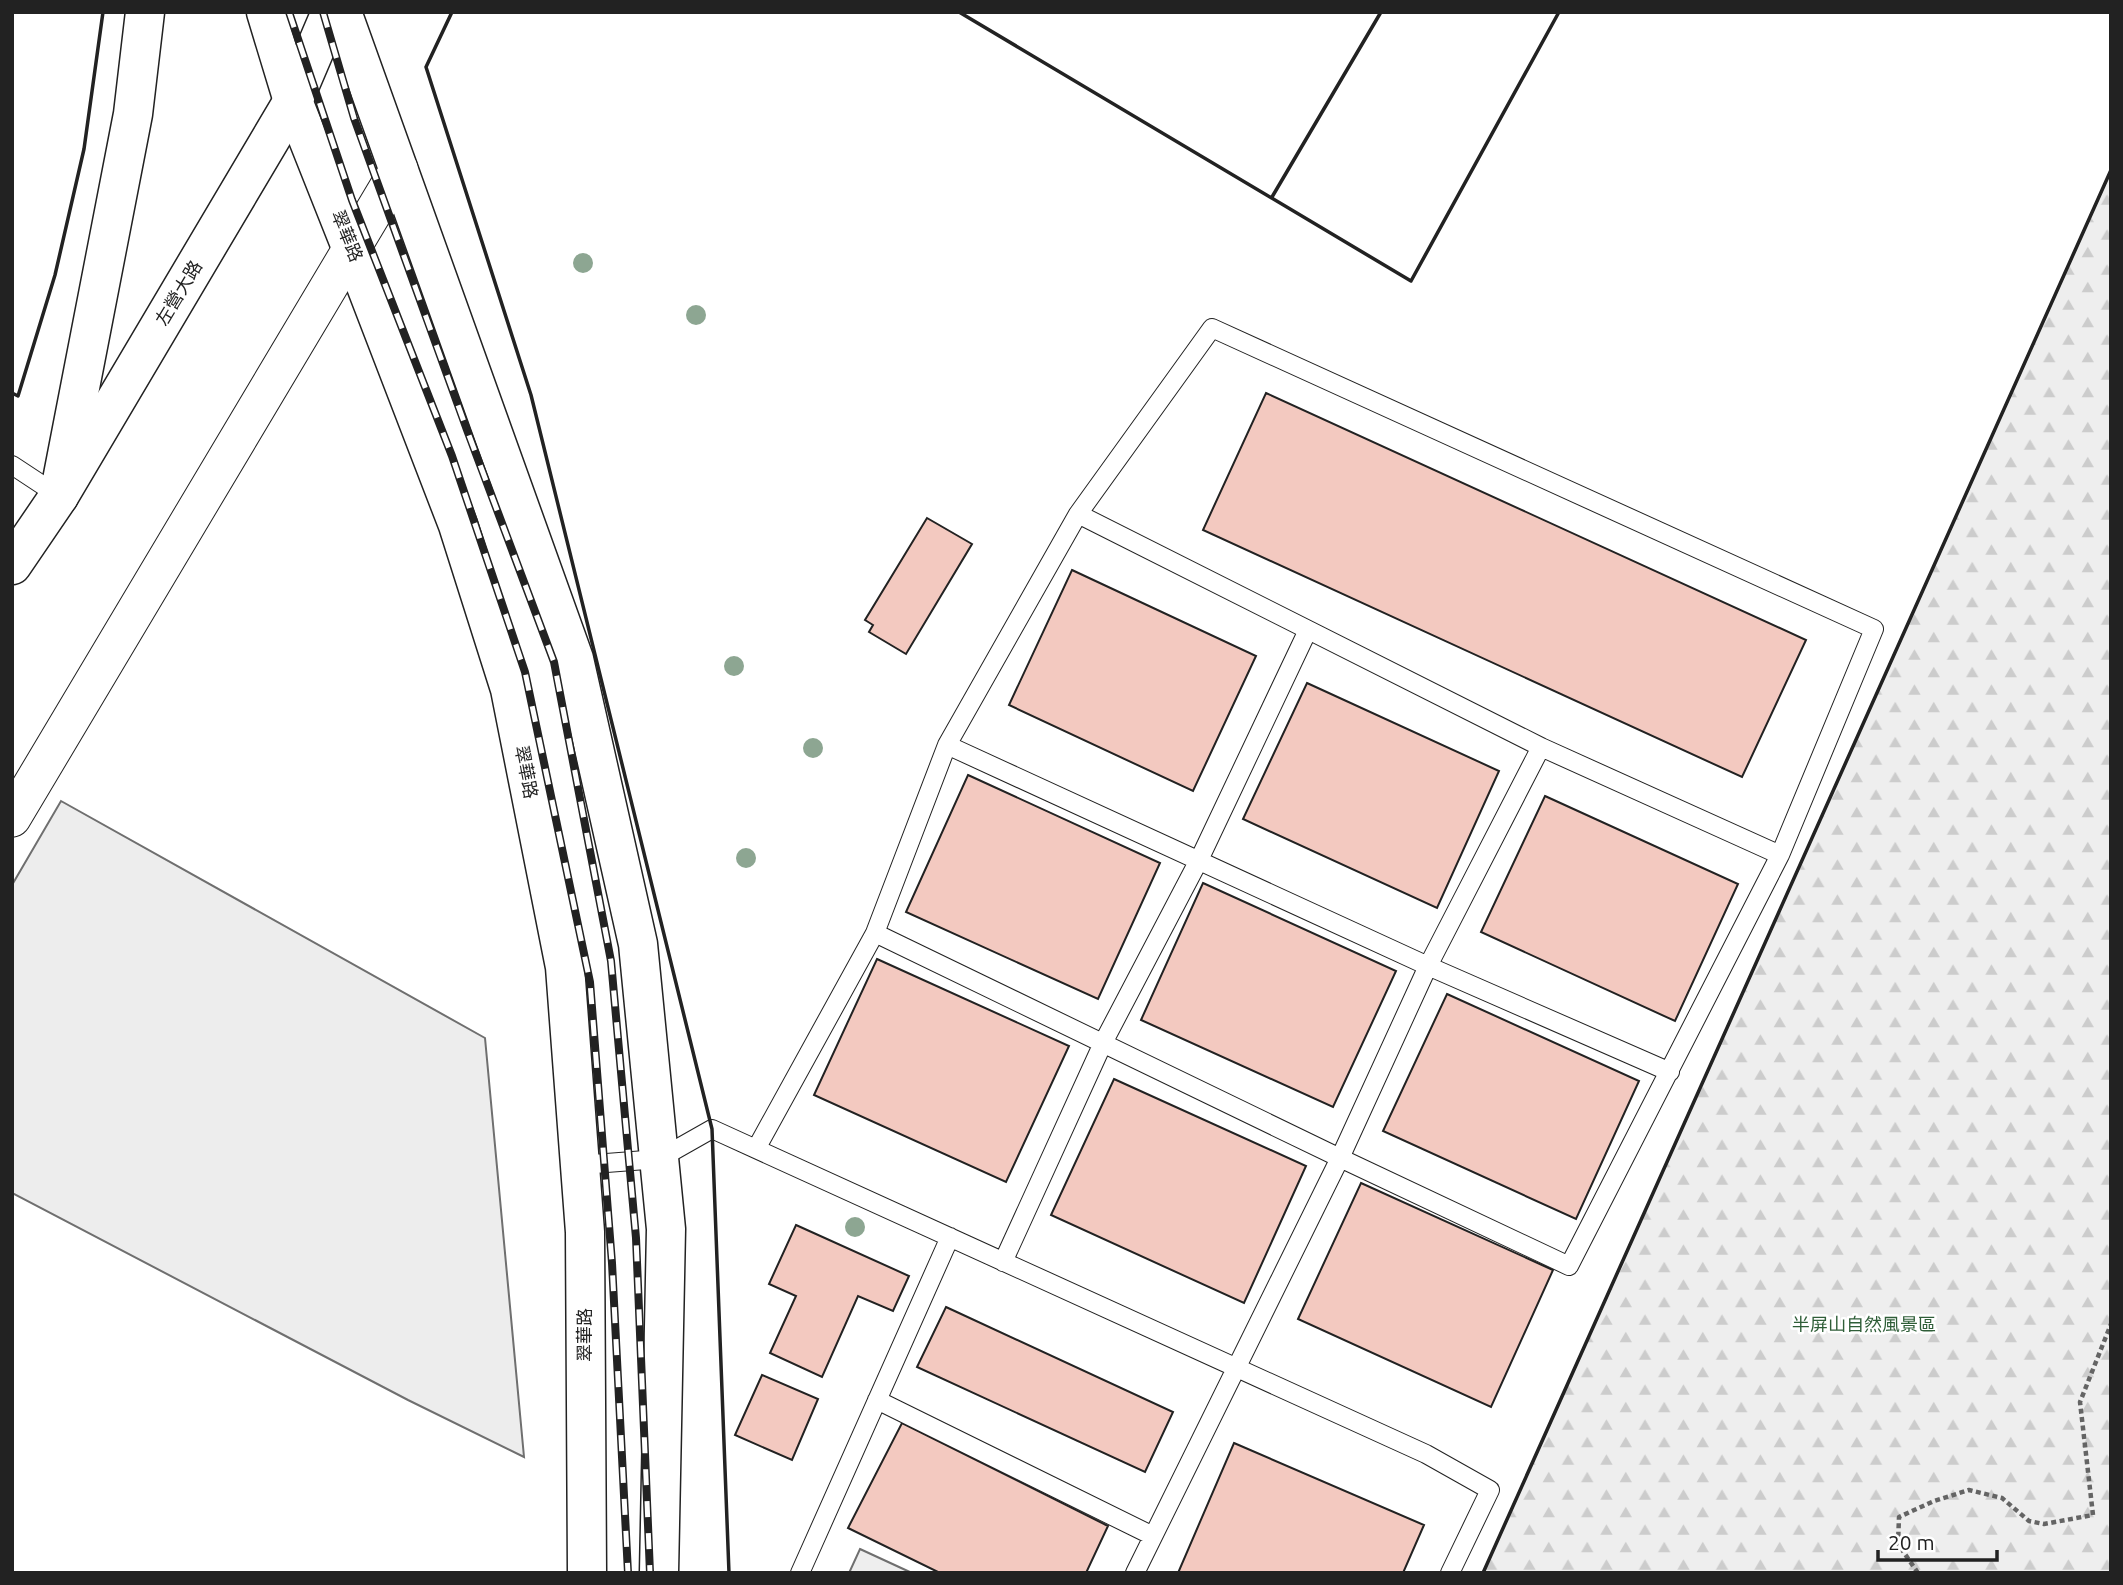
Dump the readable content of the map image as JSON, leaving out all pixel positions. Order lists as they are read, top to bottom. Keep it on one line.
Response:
{"streets":{"main road":["翠華路","左營大路"]},"crossings":[["翠華路","左營大路"]],"parks":["半屏山自然風景區"],"scale_bar":"20 m"}
